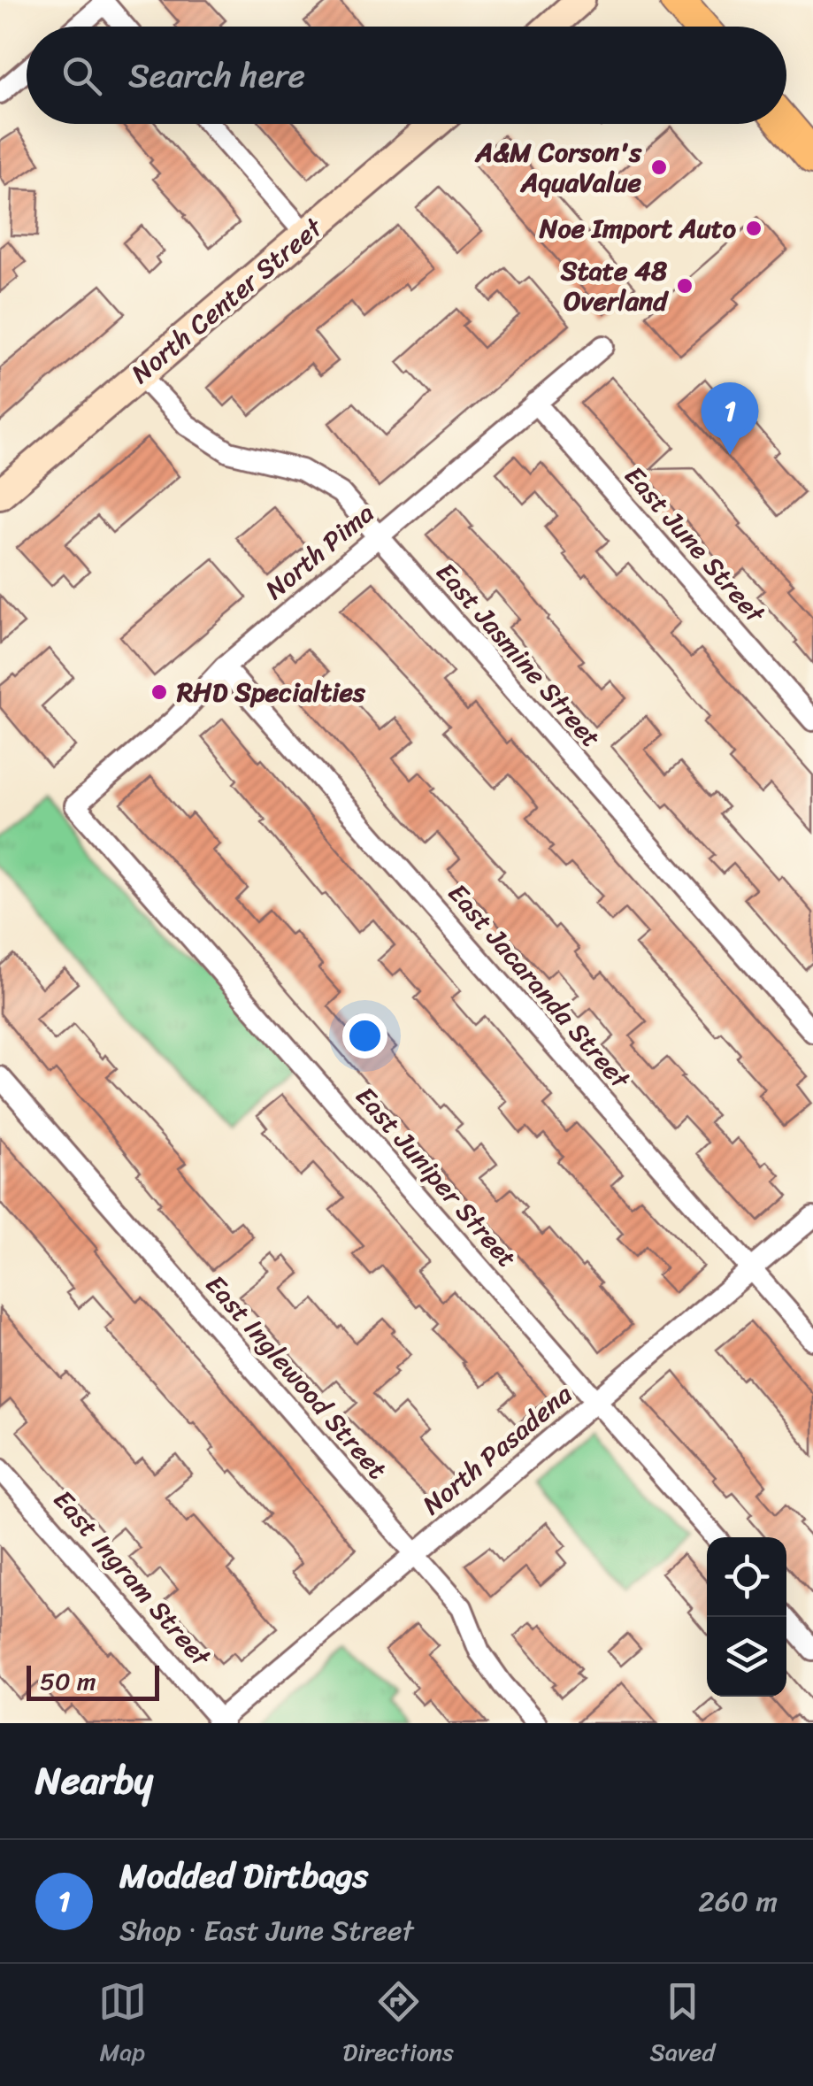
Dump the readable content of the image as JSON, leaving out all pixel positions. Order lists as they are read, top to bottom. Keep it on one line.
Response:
{"streets":{"street":["North Center Street","East June Street","North Pima","East Jasmine Street","East Jacaranda Street","East Juniper Street","East Inglewood Street","North Pasadena","East Ingram Street"]},"crossings":[["North Center Street","East Jasmine Street"],["East June Street","North Pima"],["North Pima","East Jasmine Street"],["North Pima","East Jacaranda Street"],["North Pima","East Juniper Street"],["East Jacaranda Street","North Pasadena"],["East Juniper Street","North Pasadena"],["East Inglewood Street","North Pasadena"],["North Pasadena","East Ingram Street"]],"places":["A&M Corson's AquaValue","Noe Import Auto","State 48 Overland","RHD Specialties"],"scale_bar":"50 m","page":{"search":"Search here","pins":"1","scale":"50 m","heading":"Nearby","list":[{"mark":"1","name":"Modded Dirtbags","note":"Shop · East June Street","value":"260 m"}],"nav":["Map","Directions","Saved"]}}
